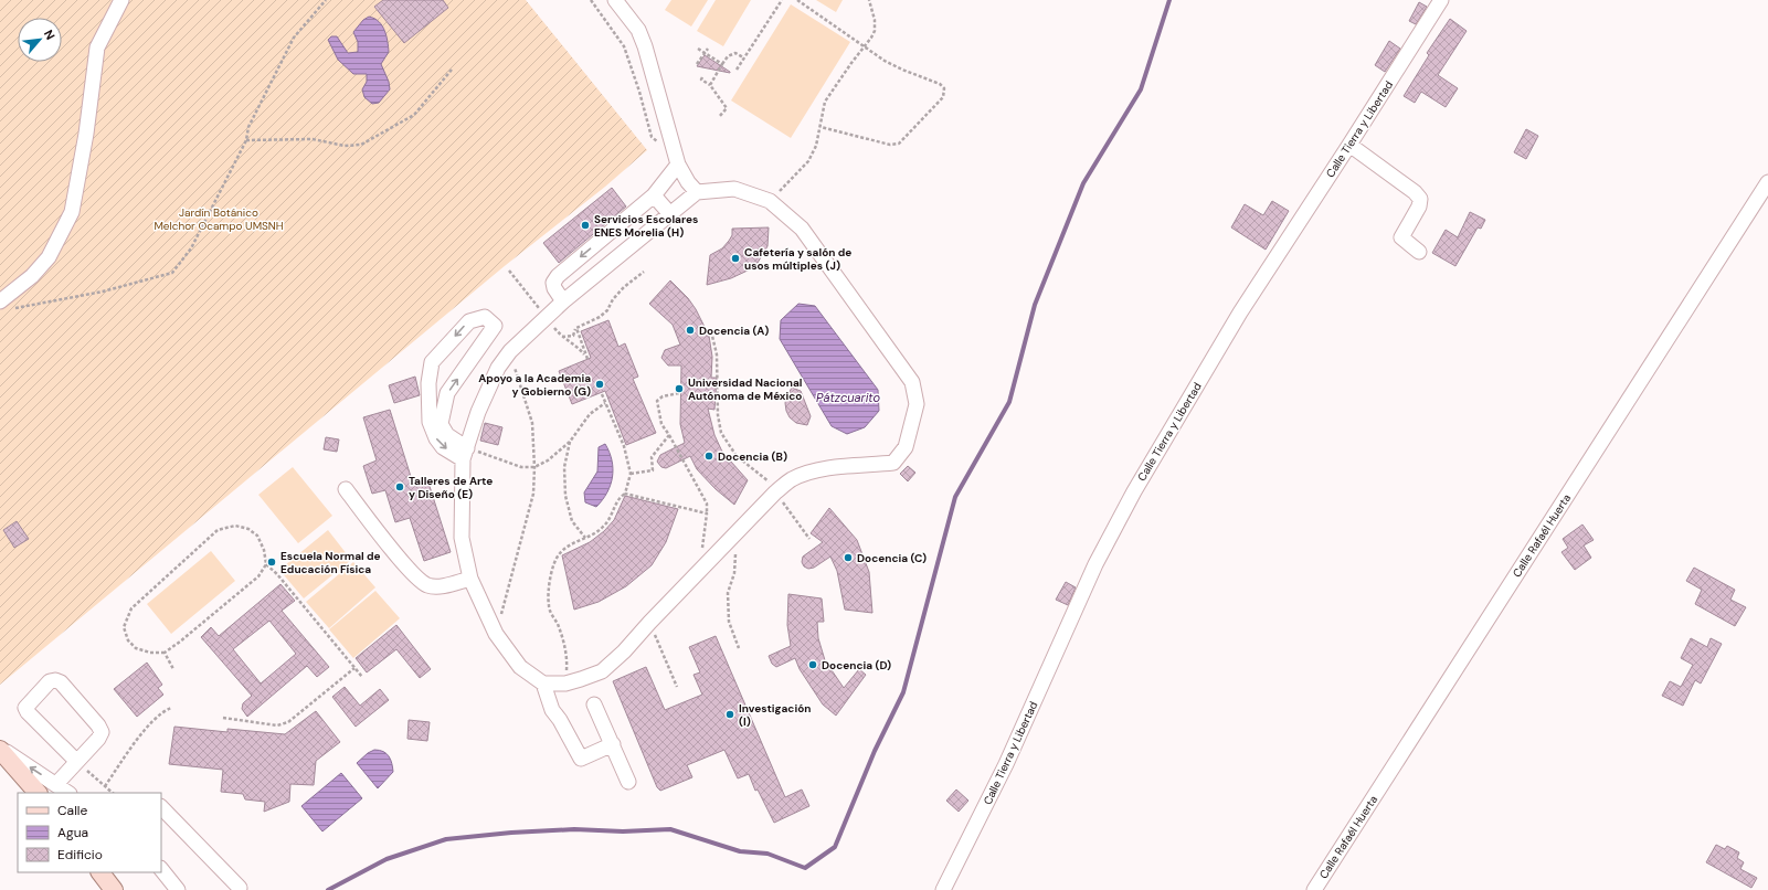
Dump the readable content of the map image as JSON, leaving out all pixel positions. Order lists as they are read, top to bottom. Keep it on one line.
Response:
{"streets":{"street":["Calle Tierra y Libertad","Calle Rafaél Huerta"]},"water":["Pátzcuarito"],"parks":["Jardín Botánico Melchor Ocampo UMSNH"],"places":["Servicios Escolares ENES Morelia (H)","Cafetería y salón de usos múltiples (J)","Docencia (A)","Apoyo a la Academia y Gobierno (G)","Universidad Nacional Autónoma de México","Docencia (B)","Talleres de Arte y Diseño (E)","Docencia (C)","Escuela Normal de Educación Física","Docencia (D)","Investigación (I)"],"legend":["Calle","Agua","Edificio"],"north":"top right"}
